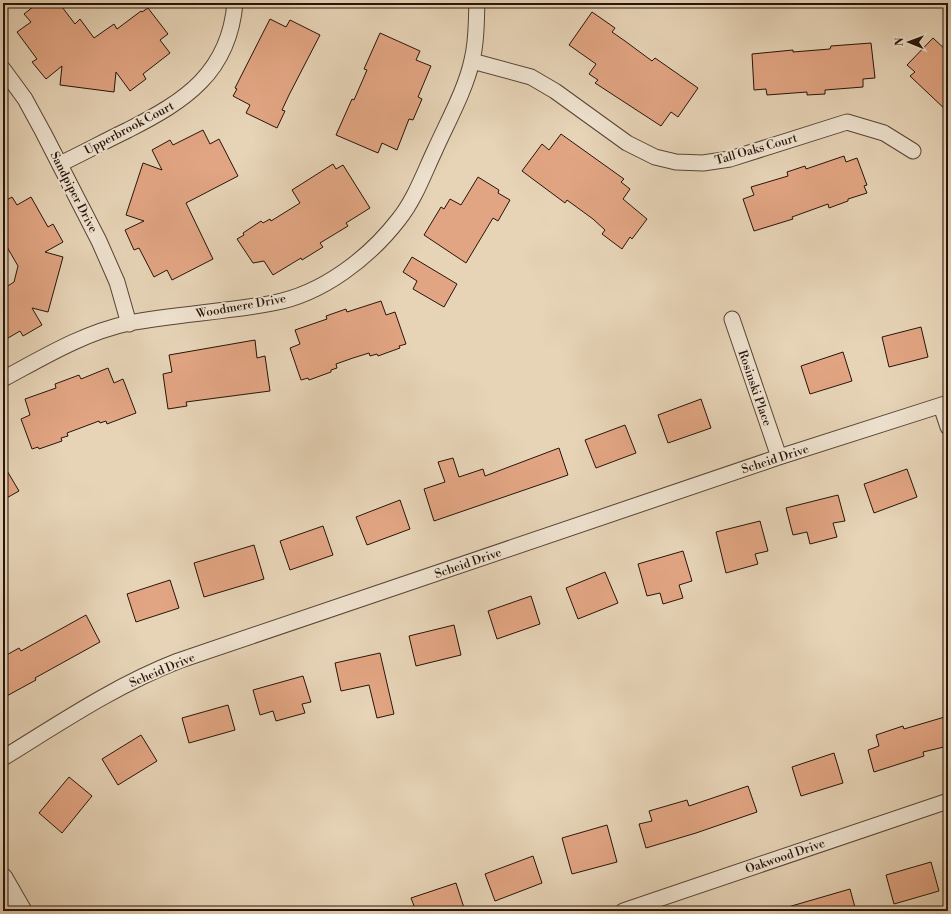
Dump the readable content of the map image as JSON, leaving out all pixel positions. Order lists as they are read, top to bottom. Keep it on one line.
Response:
{"streets":{"street":["Upperbrook Court","Tall Oaks Court","Sandpiper Drive","Woodmere Drive","Rosinski Place","Scheid Drive","Oakwood Drive"]},"crossings":[["Upperbrook Court","Sandpiper Drive"],["Tall Oaks Court","Woodmere Drive"],["Sandpiper Drive","Woodmere Drive"],["Rosinski Place","Scheid Drive"]],"north":"left"}
